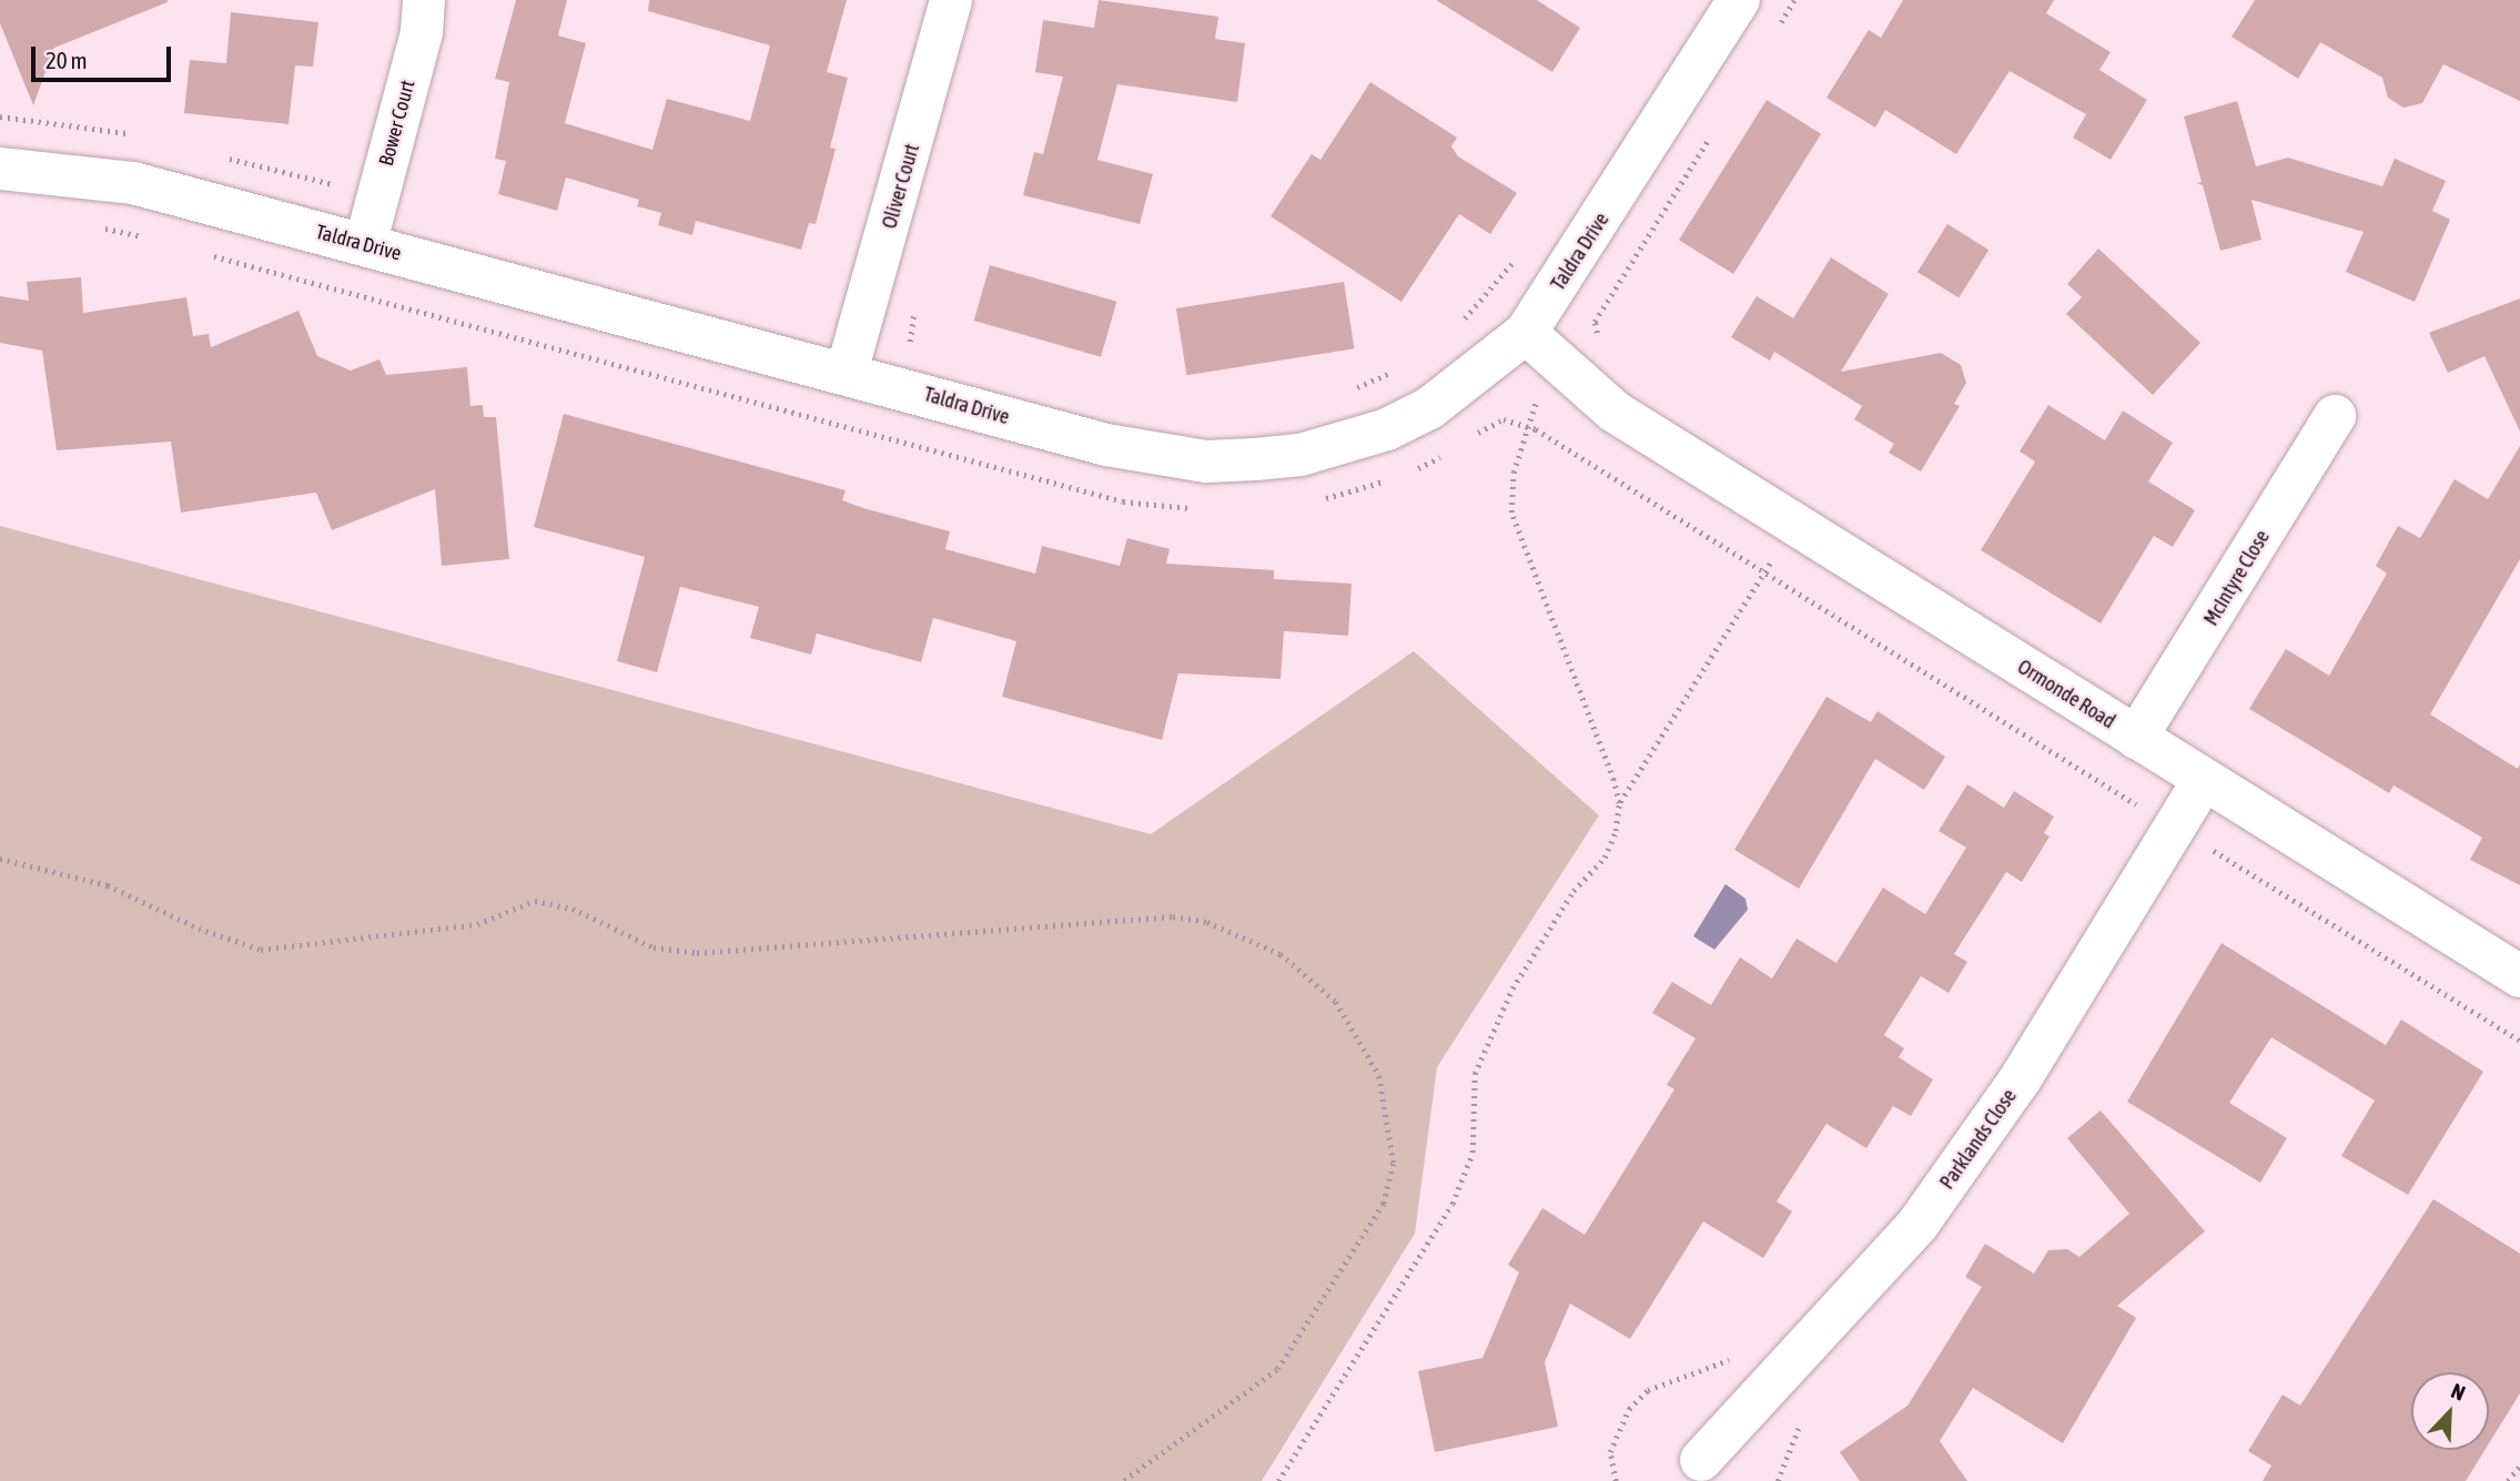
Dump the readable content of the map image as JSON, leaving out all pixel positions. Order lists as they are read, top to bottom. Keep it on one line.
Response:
{"streets":{"street":["Bower Court","Oliver Court","Taldra Drive","McIntyre Close","Ormonde Road","Parklands Close"]},"crossings":[["Bower Court","Taldra Drive"],["Oliver Court","Taldra Drive"],["Taldra Drive","Ormonde Road"],["McIntyre Close","Ormonde Road"],["Ormonde Road","Parklands Close"]],"scale_bar":"20 m","north":"top right"}
